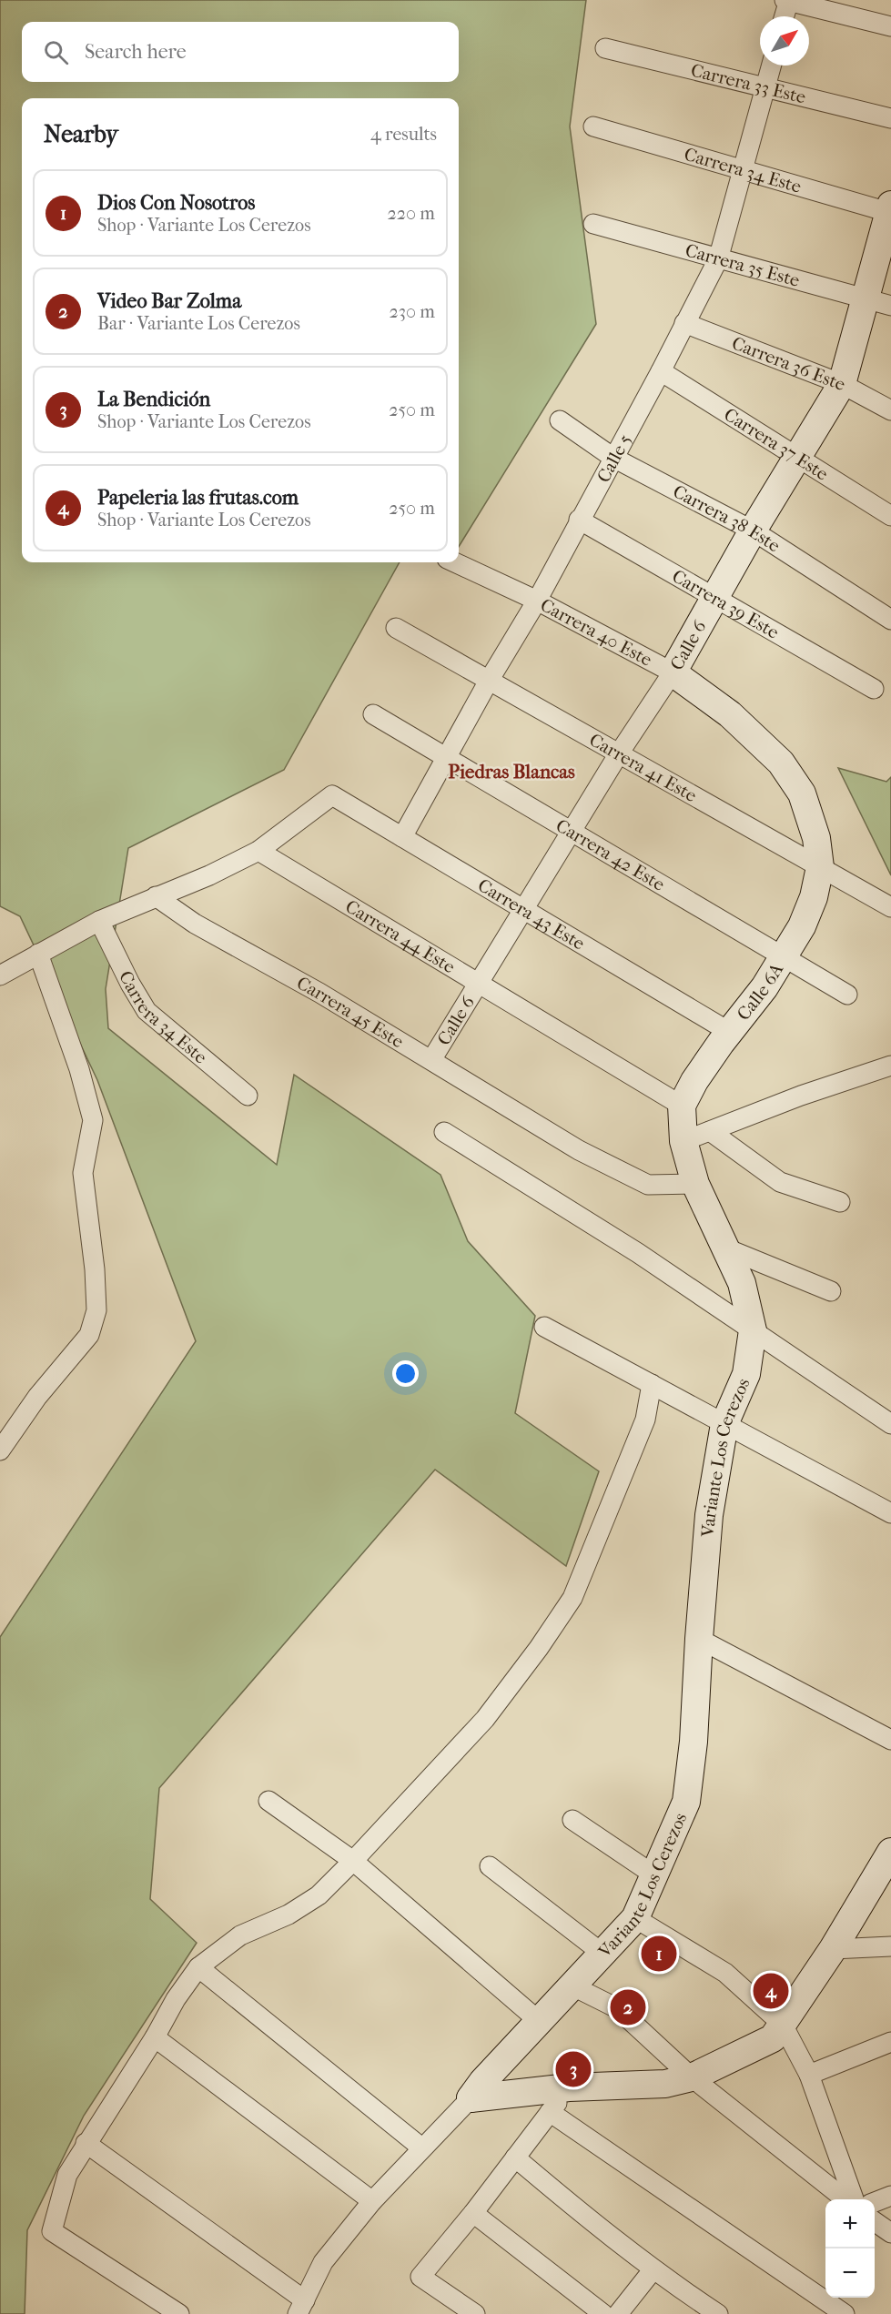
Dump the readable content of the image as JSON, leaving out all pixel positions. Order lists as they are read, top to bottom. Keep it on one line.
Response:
{"streets":{"street":["Carrera 33 Este","Carrera 34 Este","Carrera 35 Este","Carrera 36 Este","Carrera 37 Este","Calle 5","Carrera 38 Este","Carrera 39 Este","Carrera 40 Este","Calle 6","Carrera 41 Este","Carrera 42 Este","Carrera 43 Este","Carrera 44 Este","Calle 6A","Carrera 45 Este","Variante Los Cerezos"]},"crossings":[["Carrera 33 Este","Calle 5"],["Carrera 34 Este","Calle 5"],["Carrera 34 Este","Calle 6"],["Carrera 35 Este","Calle 5"],["Carrera 35 Este","Calle 6"],["Carrera 36 Este","Calle 5"],["Carrera 36 Este","Calle 6"],["Carrera 37 Este","Calle 5"],["Carrera 37 Este","Calle 6"],["Calle 5","Carrera 38 Este"],["Calle 5","Carrera 39 Este"],["Calle 5","Carrera 40 Este"],["Calle 5","Carrera 41 Este"],["Calle 5","Carrera 42 Este"],["Calle 5","Carrera 43 Este"],["Carrera 38 Este","Calle 6"],["Carrera 39 Este","Calle 6"],["Carrera 40 Este","Calle 6"],["Carrera 40 Este","Carrera 41 Este"],["Carrera 40 Este","Calle 6A"],["Calle 6","Carrera 41 Este"],["Calle 6","Carrera 42 Este"],["Calle 6","Carrera 43 Este"],["Calle 6","Carrera 44 Este"],["Calle 6","Carrera 45 Este"],["Carrera 41 Este","Calle 6A"],["Carrera 42 Este","Calle 6A"],["Carrera 43 Este","Carrera 44 Este"],["Carrera 43 Este","Calle 6A"],["Carrera 44 Este","Calle 6A"],["Carrera 44 Este","Variante Los Cerezos"],["Calle 6A","Variante Los Cerezos"],["Carrera 45 Este","Variante Los Cerezos"]],"districts":["Piedras Blancas"],"north":"top right","page":{"search":"Search here","heading":["Nearby","4 results"],"list":[{"mark":"1","name":"Dios Con Nosotros","note":"Shop · Variante Los Cerezos","value":"220 m"},{"mark":"2","name":"Video Bar Zolma","note":"Bar · Variante Los Cerezos","value":"230 m"},{"mark":"3","name":"La Bendición","note":"Shop · Variante Los Cerezos","value":"250 m"},{"mark":"4","name":"Papeleria las frutas.com","note":"Shop · Variante Los Cerezos","value":"250 m"}],"pins":["1","4","2","3"],"map_buttons":["+","−"]}}
